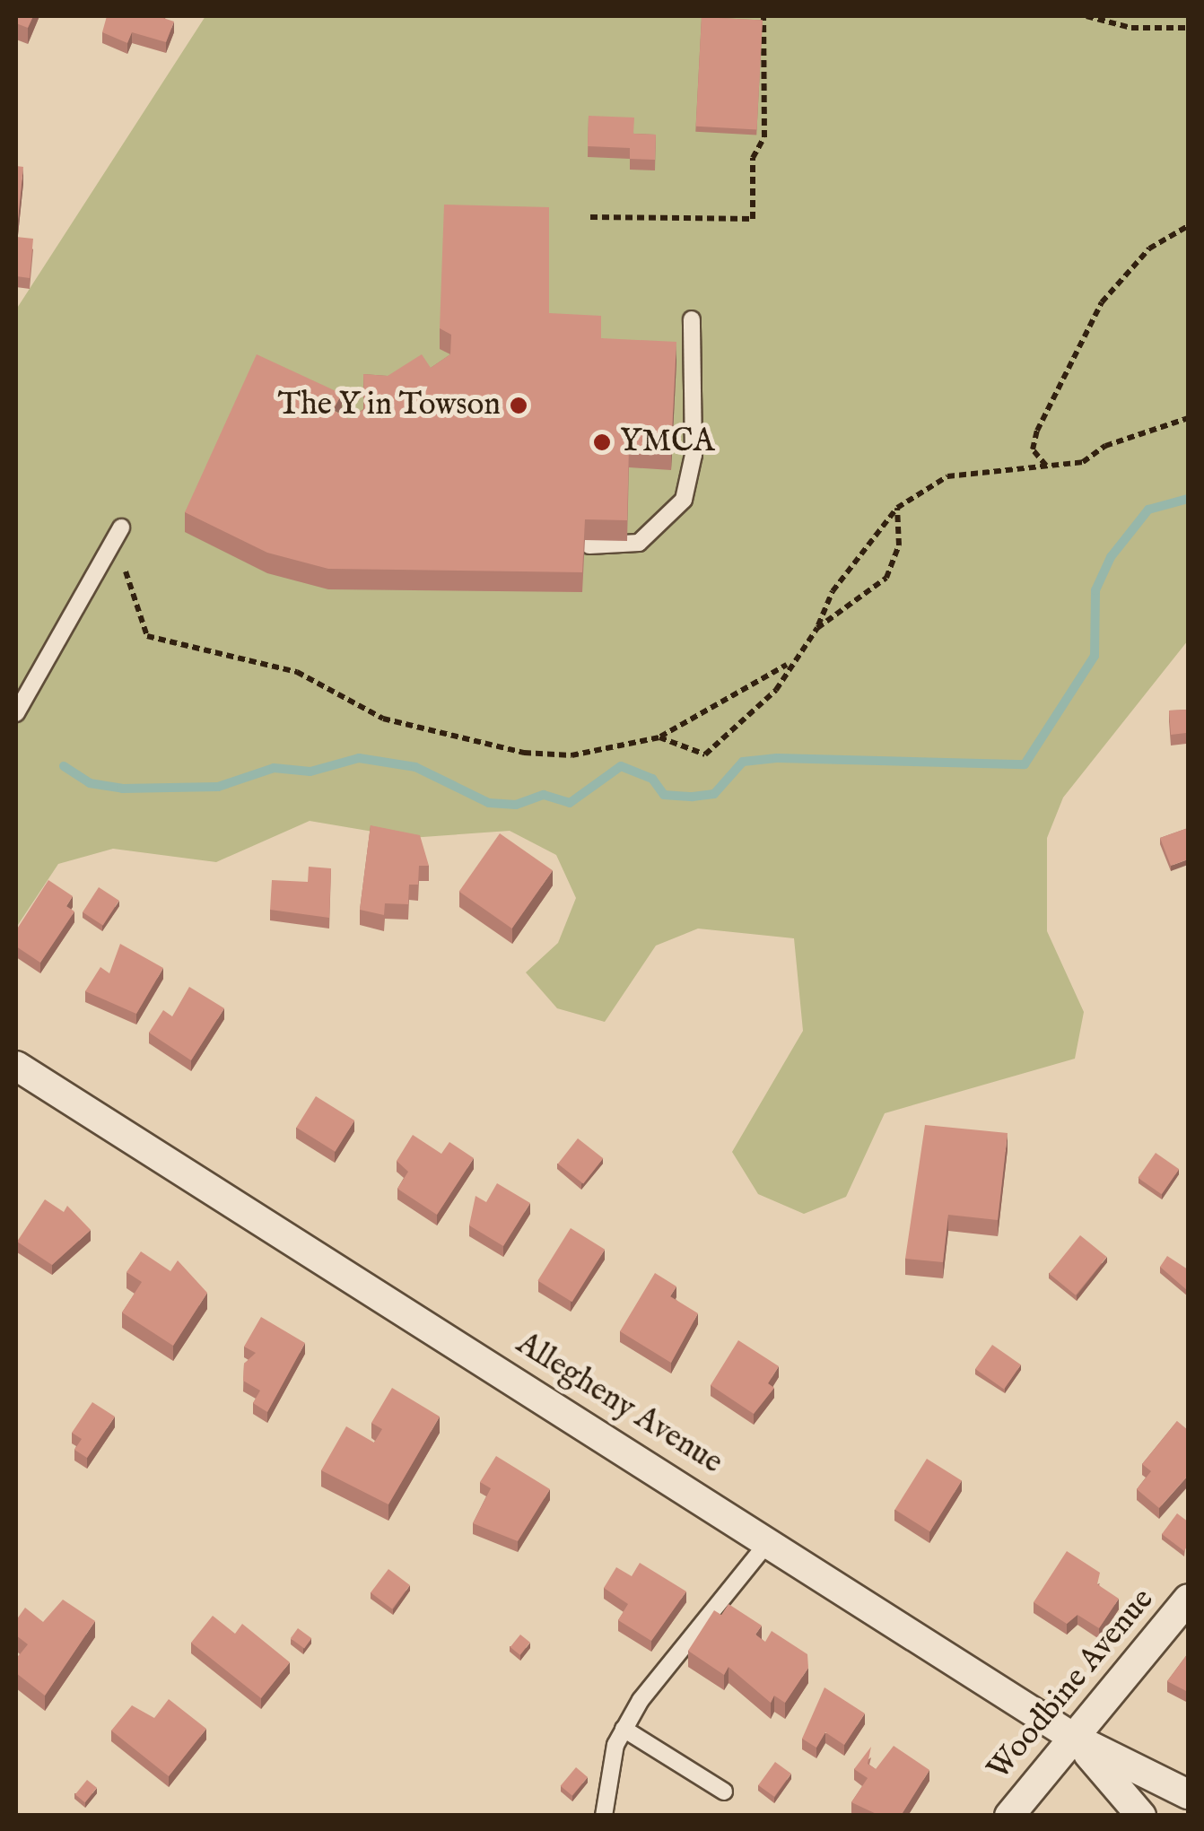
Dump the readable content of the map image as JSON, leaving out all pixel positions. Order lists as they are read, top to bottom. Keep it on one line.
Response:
{"streets":{"street":["Allegheny Avenue","Woodbine Avenue"]},"crossings":[["Allegheny Avenue","Woodbine Avenue"]],"places":["The Y in Towson","YMCA"]}
